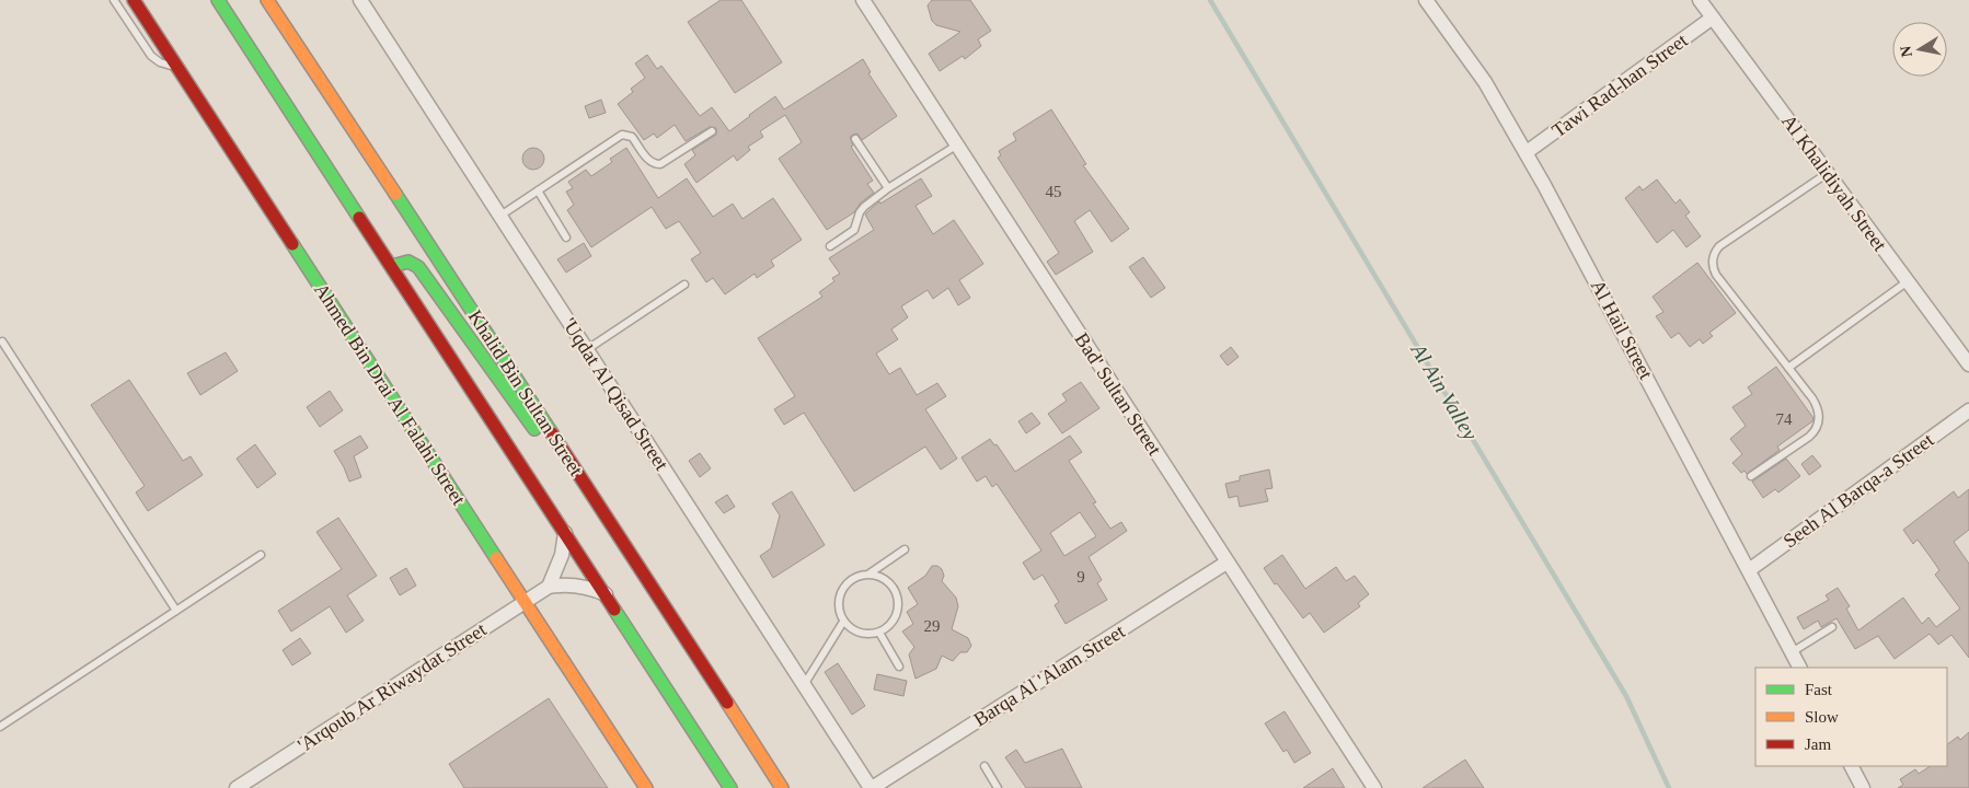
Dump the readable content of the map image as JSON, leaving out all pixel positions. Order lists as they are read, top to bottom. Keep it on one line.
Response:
{"streets":{"main road":["Khalid Bin Sultan Street","Ahmed Bin Drai Al Falahi Street"],"street":["Tawi Rad-han Street","Al Khalidiyah Street","Al Hail Street","'Uqdat Al Qisad Street","Bad' Sultan Street","Seeh Al Barqa-a Street","Barqa Al 'Alam Street","'Arqoub Ar Riwaydat Street"]},"crossings":[["Tawi Rad-han Street","Al Khalidiyah Street"],["Tawi Rad-han Street","Al Hail Street"],["Al Hail Street","Seeh Al Barqa-a Street"],["Ahmed Bin Drai Al Falahi Street","'Arqoub Ar Riwaydat Street"],["'Uqdat Al Qisad Street","Barqa Al 'Alam Street"],["Bad' Sultan Street","Barqa Al 'Alam Street"]],"water":["Al Ain Valley"],"house_numbers":["45","74","9","29"],"legend":["Fast","Slow","Jam"],"north":"left"}
